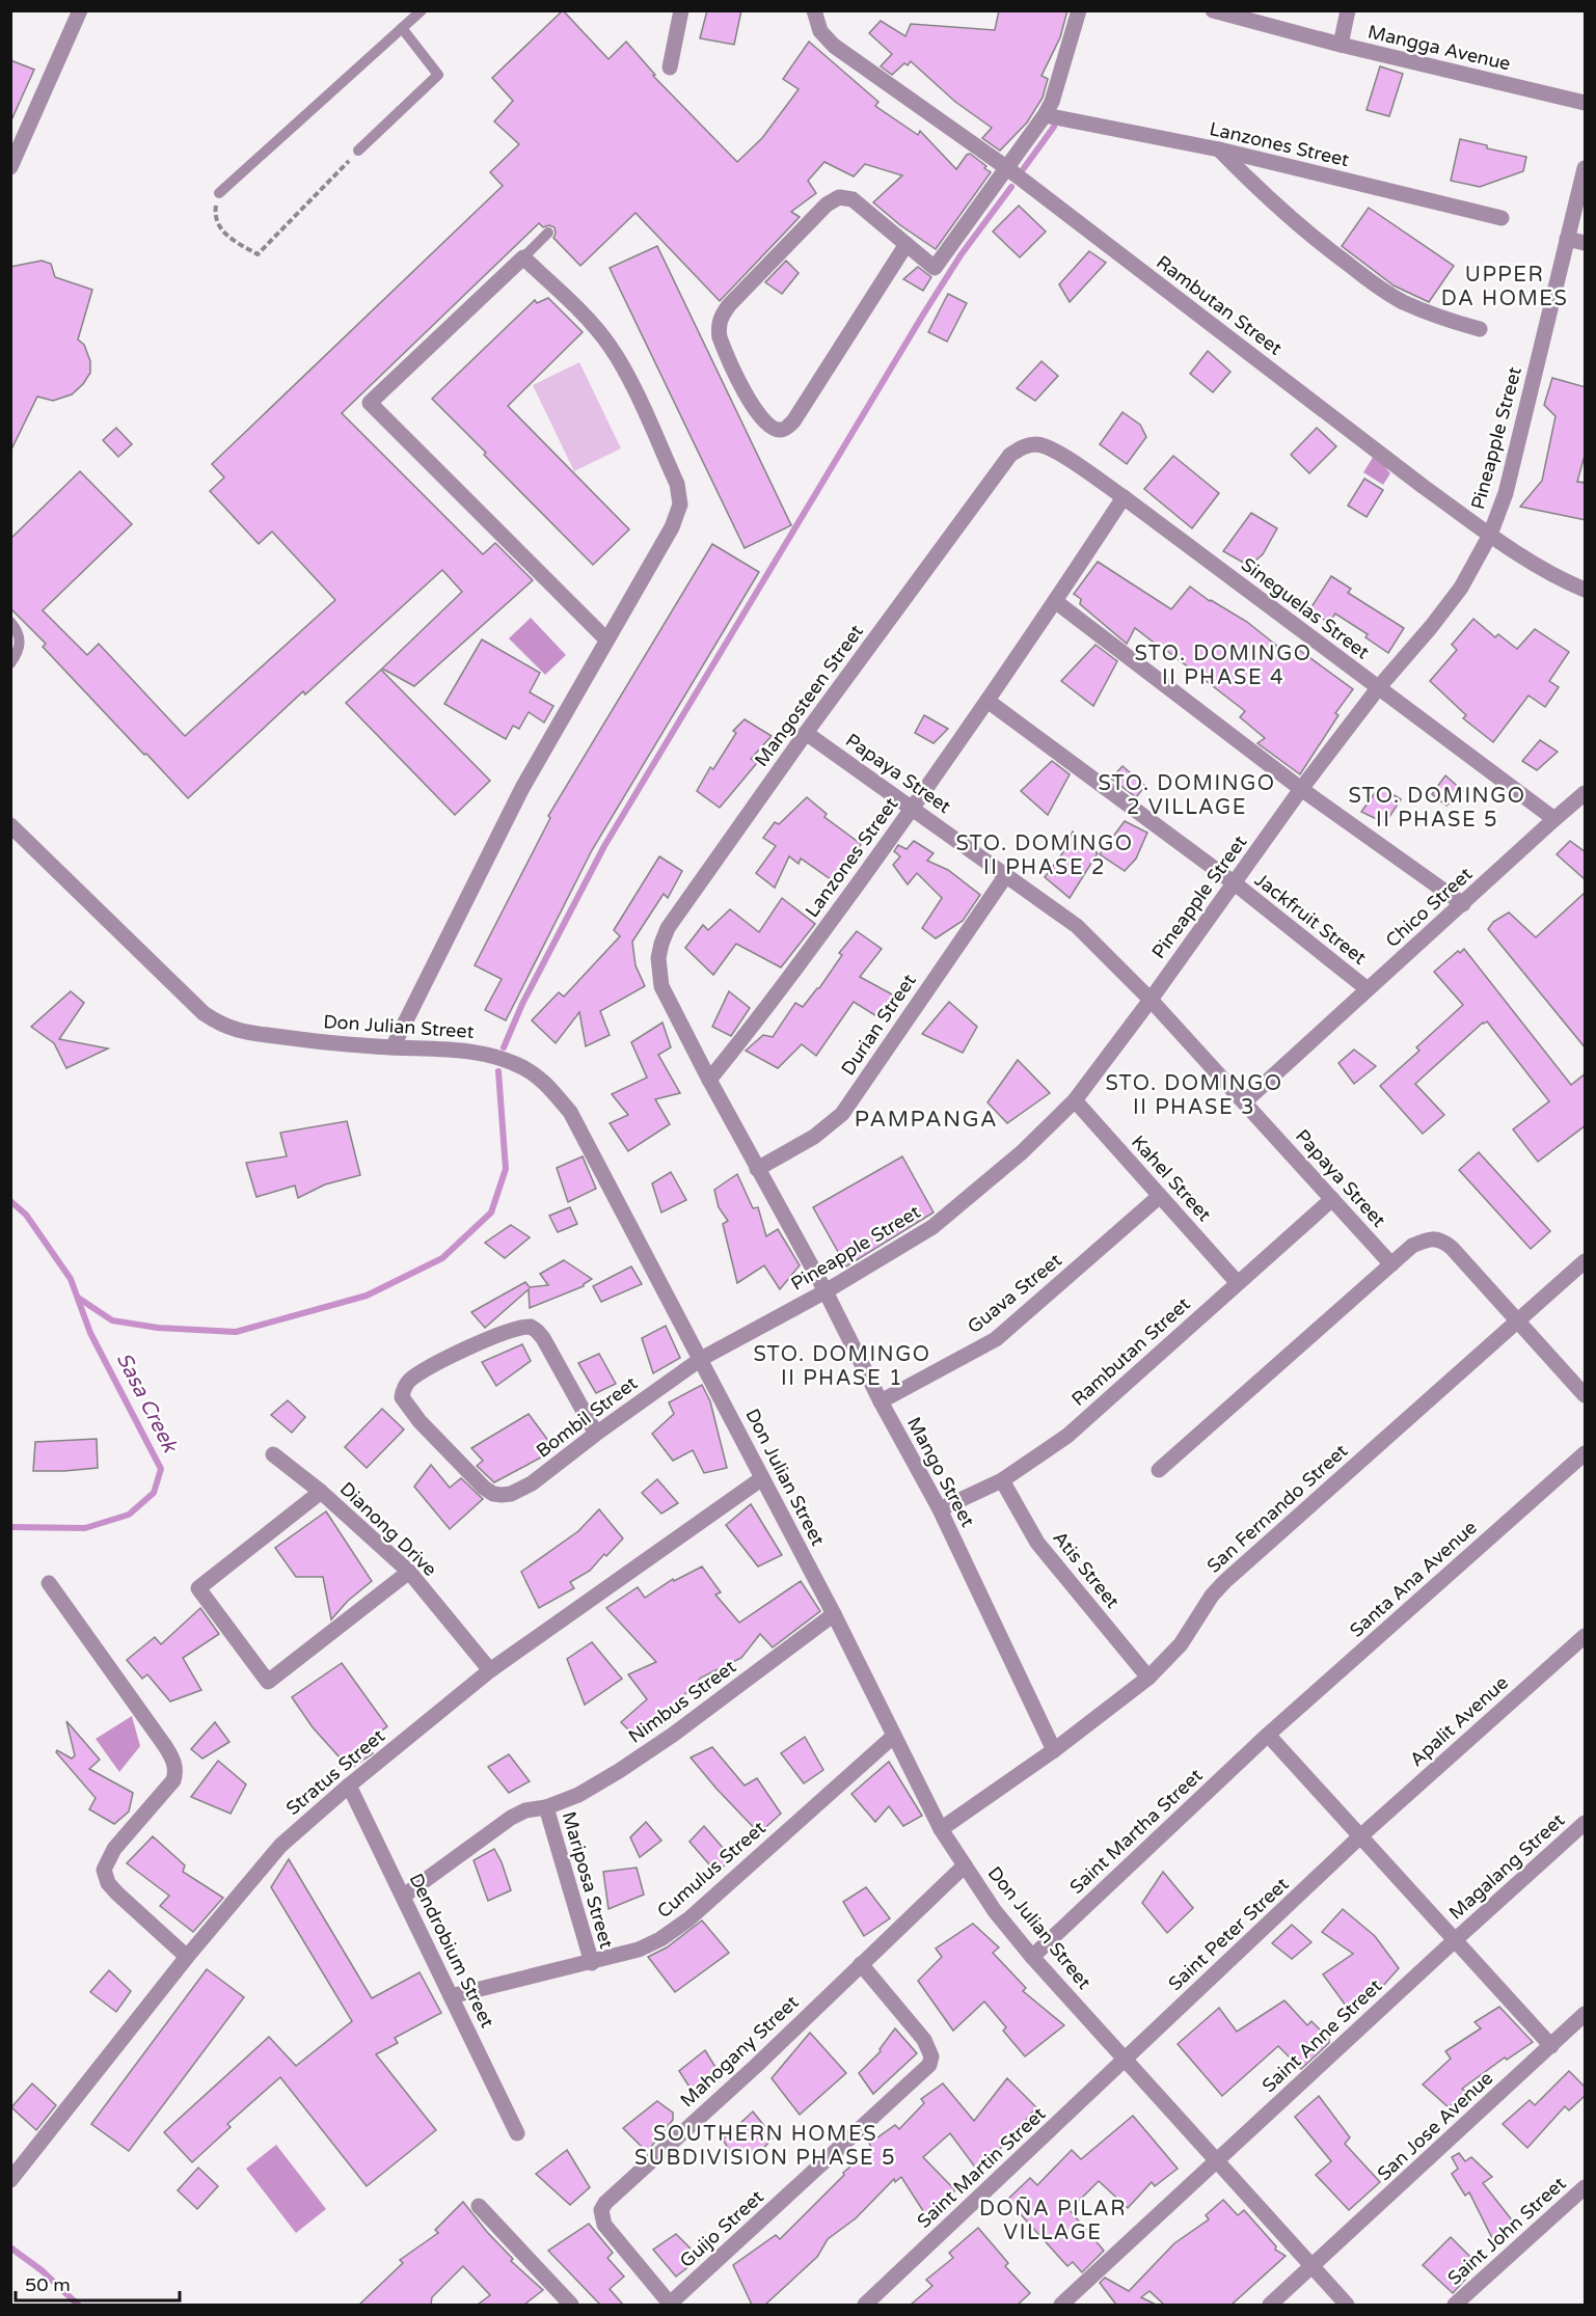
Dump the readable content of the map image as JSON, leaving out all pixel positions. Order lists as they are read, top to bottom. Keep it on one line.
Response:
{"streets":{"street":["Mangga Avenue","Lanzones Street","Rambutan Street","Pineapple Street","Sineguelas Street","Mangosteen Street","Papaya Street","Chico Street","Jackfruit Street","Durian Street","Don Julian Street","Kahel Street","Guava Street","Bombil Street","Mango Street","San Fernando Street","Dianong Drive","Atis Street","Santa Ana Avenue","Nimbus Street","Apalit Avenue","Stratus Street","Saint Martha Street","Magalang Street","Cumulus Street","Mariposa Street","Saint Peter Street","Dendrobium Street","Saint Anne Street","Mahogany Street","San Jose Avenue","Saint Martin Street","Guijo Street","Saint John Street"]},"crossings":[["Lanzones Street","Sineguelas Street"],["Lanzones Street","Papaya Street"],["Lanzones Street","Jackfruit Street"],["Lanzones Street","Mango Street"],["Rambutan Street","Pineapple Street"],["Rambutan Street","Papaya Street"],["Rambutan Street","Kahel Street"],["Rambutan Street","Mango Street"],["Rambutan Street","Atis Street"],["Pineapple Street","Sineguelas Street"],["Pineapple Street","Papaya Street"],["Pineapple Street","Jackfruit Street"],["Pineapple Street","Don Julian Street"],["Pineapple Street","Kahel Street"],["Pineapple Street","Bombil Street"],["Pineapple Street","Mango Street"],["Sineguelas Street","Mangosteen Street"],["Sineguelas Street","Chico Street"],["Mangosteen Street","Papaya Street"],["Mangosteen Street","Mango Street"],["Papaya Street","Chico Street"],["Papaya Street","Durian Street"],["Chico Street","Jackfruit Street"],["Durian Street","Mango Street"],["Don Julian Street","Bombil Street"],["Don Julian Street","San Fernando Street"],["Don Julian Street","Nimbus Street"],["Don Julian Street","Stratus Street"],["Don Julian Street","Saint Martha Street"],["Don Julian Street","Cumulus Street"],["Don Julian Street","Saint Peter Street"],["Don Julian Street","Saint Anne Street"],["Don Julian Street","Mahogany Street"],["Don Julian Street","San Jose Avenue"],["Don Julian Street","Saint Martin Street"],["Kahel Street","Guava Street"],["Guava Street","Mango Street"],["Mango Street","San Fernando Street"],["San Fernando Street","Atis Street"],["Dianong Drive","Stratus Street"],["Santa Ana Avenue","Saint Martha Street"],["Nimbus Street","Mariposa Street"],["Nimbus Street","Dendrobium Street"],["Apalit Avenue","Saint Peter Street"],["Stratus Street","Dendrobium Street"],["Magalang Street","Saint Anne Street"],["Cumulus Street","Mariposa Street"],["Cumulus Street","Dendrobium Street"],["Saint Peter Street","Saint Martin Street"],["Mahogany Street","Guijo Street"]],"districts":["UPPER DA HOMES","STO. DOMINGO II PHASE 4","STO. DOMINGO 2 VILLAGE","STO. DOMINGO II PHASE 5","STO. DOMINGO II PHASE 2","STO. DOMINGO II PHASE 3","PAMPANGA","STO. DOMINGO II PHASE 1","SOUTHERN HOMES SUBDIVISION PHASE 5","DOÑA PILAR VILLAGE"],"water":["Sasa Creek"],"scale_bar":"50 m"}
